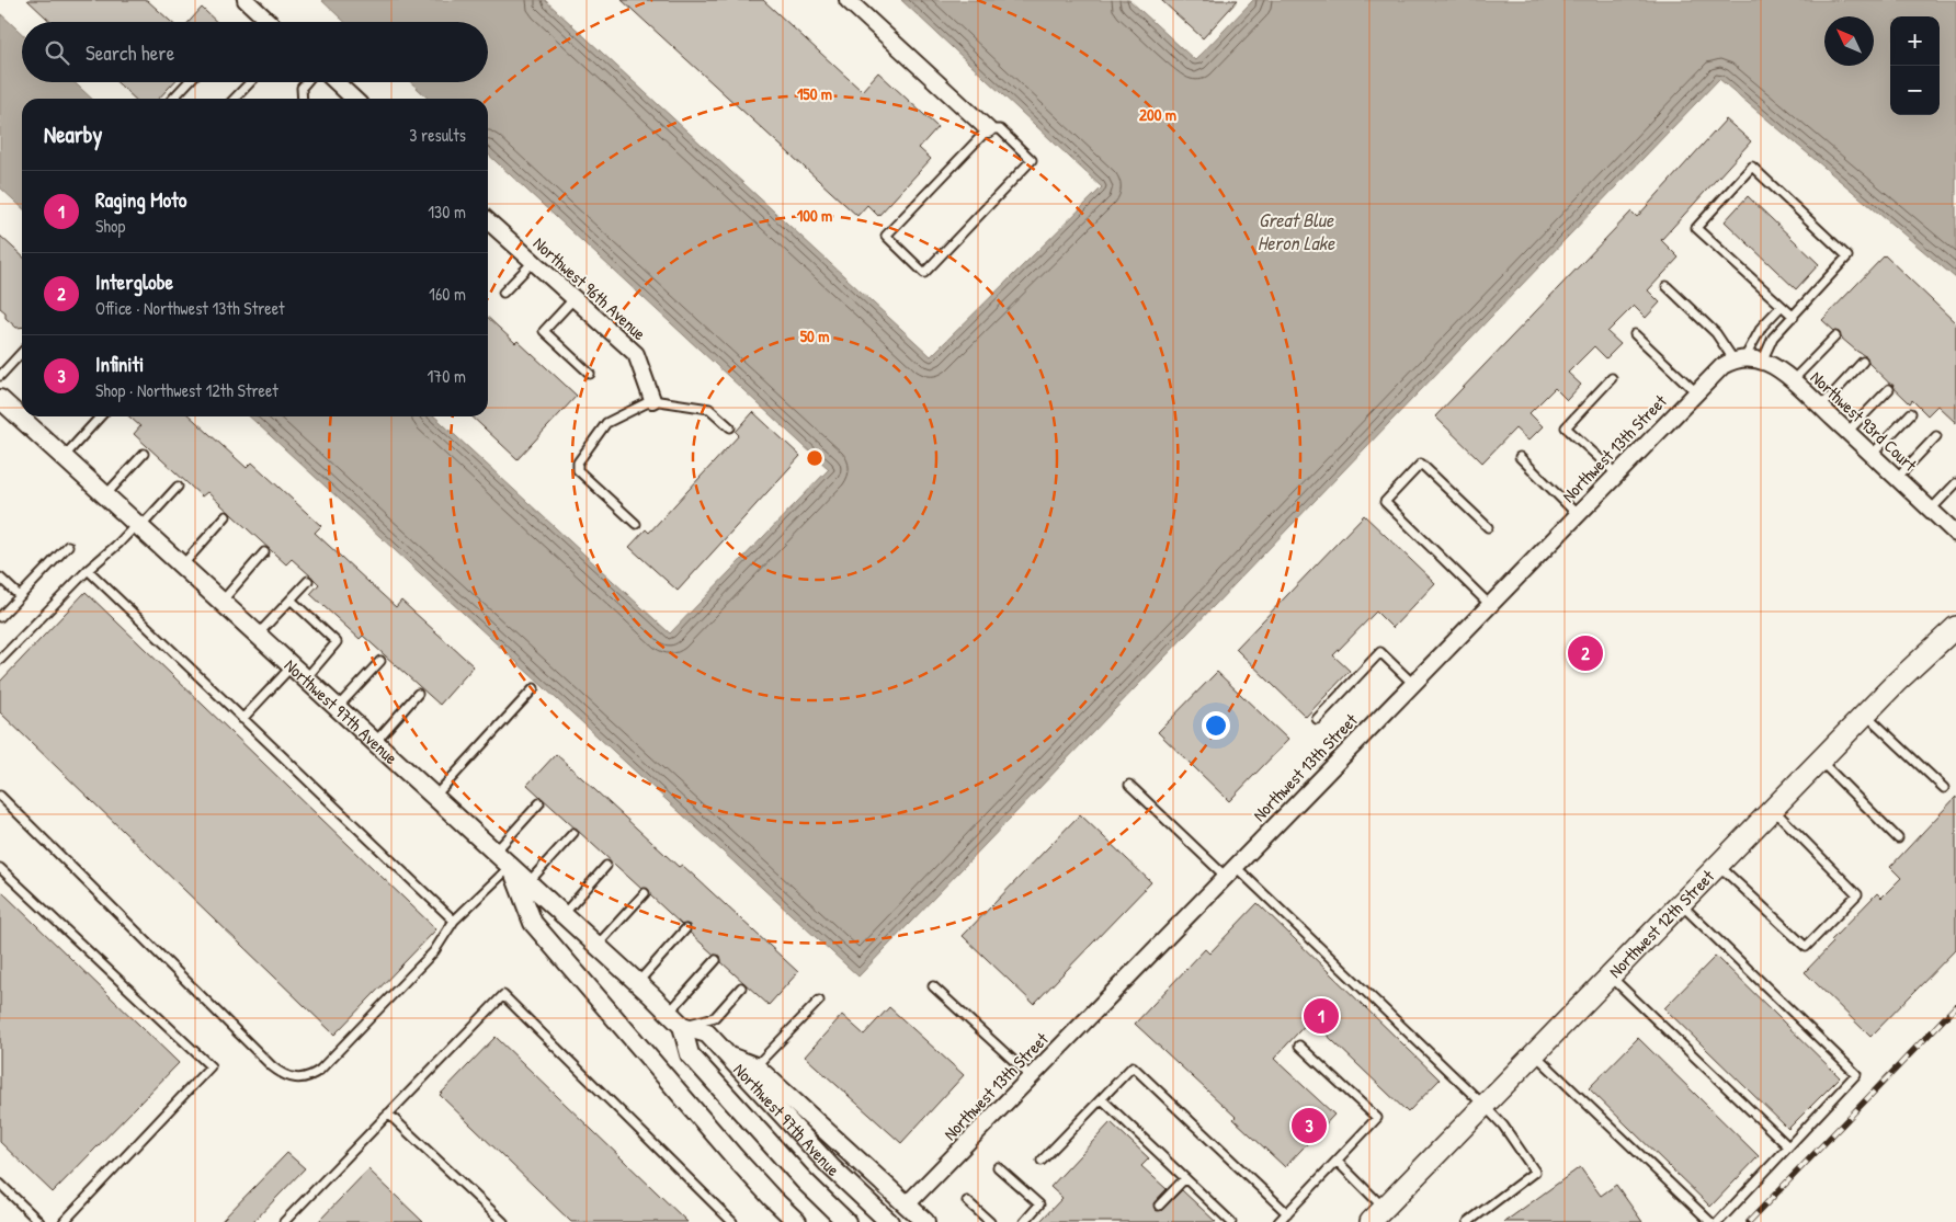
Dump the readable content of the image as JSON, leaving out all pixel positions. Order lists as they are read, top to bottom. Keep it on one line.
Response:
{"streets":{"main road":["Northwest 12th Street"],"street":["Northwest 96th Avenue","Northwest 93rd Court","Northwest 13th Street","Northwest 97th Avenue"]},"crossings":[["Northwest 93rd Court","Northwest 13th Street"]],"water":["Great Blue Heron Lake"],"north":"top left","page":{"map_buttons":["+","−"],"search":"Search here","heading":["Nearby","3 results"],"list":[{"mark":"1","name":"Raging Moto","note":"Shop","value":"130 m"},{"mark":"2","name":"Interglobe","note":"Office · Northwest 13th Street","value":"160 m"},{"mark":"3","name":"Infiniti","note":"Shop · Northwest 12th Street","value":"170 m"}],"pins":["2","1","3"]},"rings":["150 m","200 m","100 m","50 m"]}
